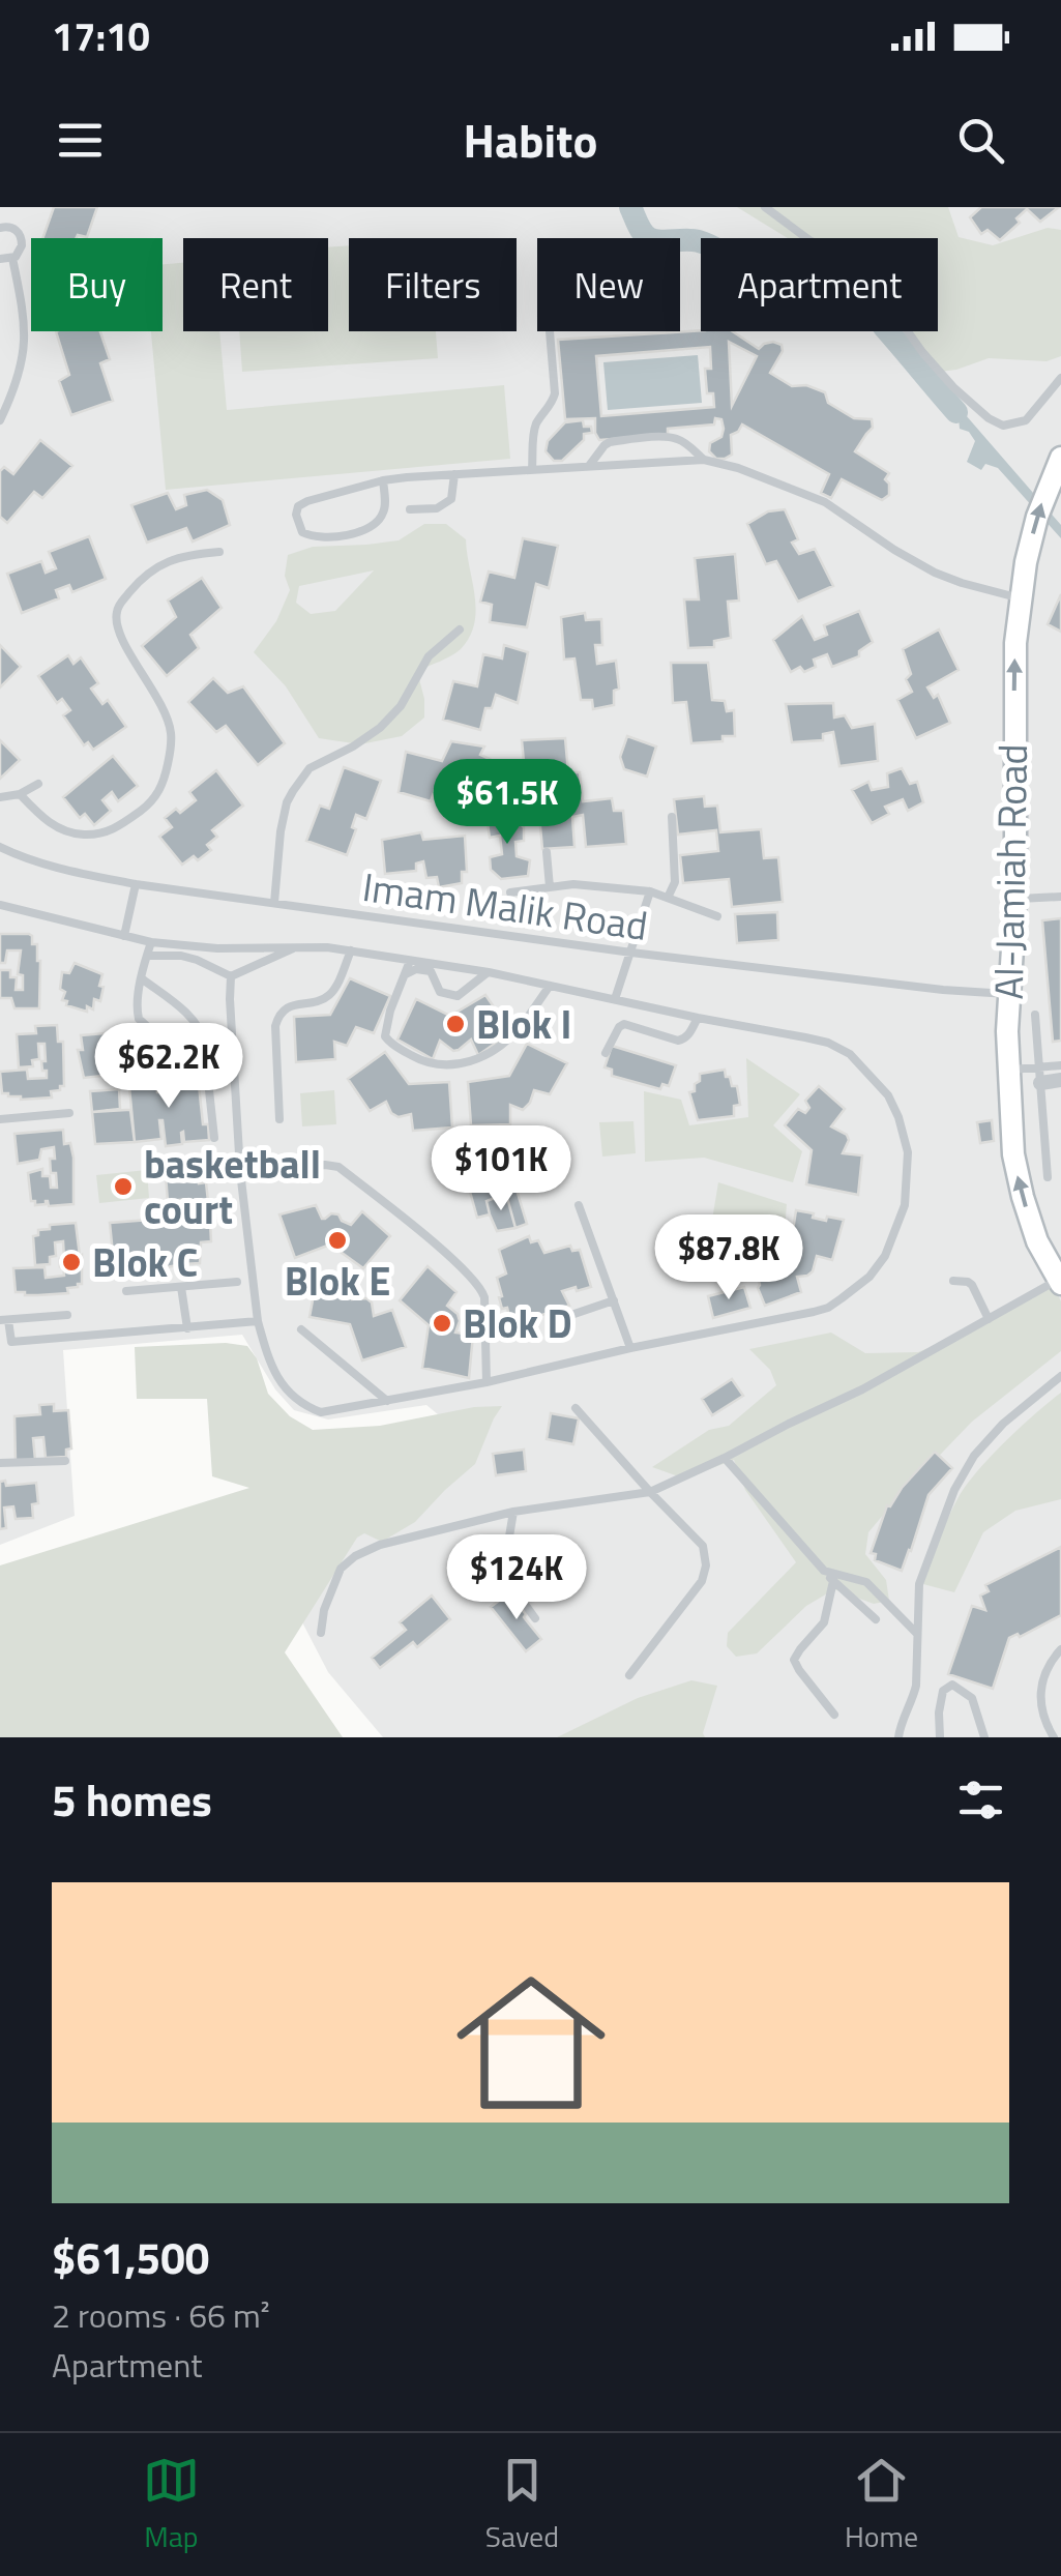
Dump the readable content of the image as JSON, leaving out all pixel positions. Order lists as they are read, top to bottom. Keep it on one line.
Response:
{"streets":{"street":["Al-Jamiah Road"],"lane":["Imam Malik Road"]},"crossings":[["Al-Jamiah Road","Imam Malik Road"]],"one_way":["Al-Jamiah Road"],"places":["Blok I","basketball court","Blok E","Blok C","Blok D"],"page":{"status":"17:10","header":"Habito","chip":["Buy","Rent","Filters","New","Apartment"],"price":["$61.5K","$62.2K","$101K","$87.8K","$124K"],"heading":"5 homes","list":[{"name":"$61,500","note":"2 rooms · 66 m² · Apartment"}],"tabs":["Map","Saved","Home"]}}
